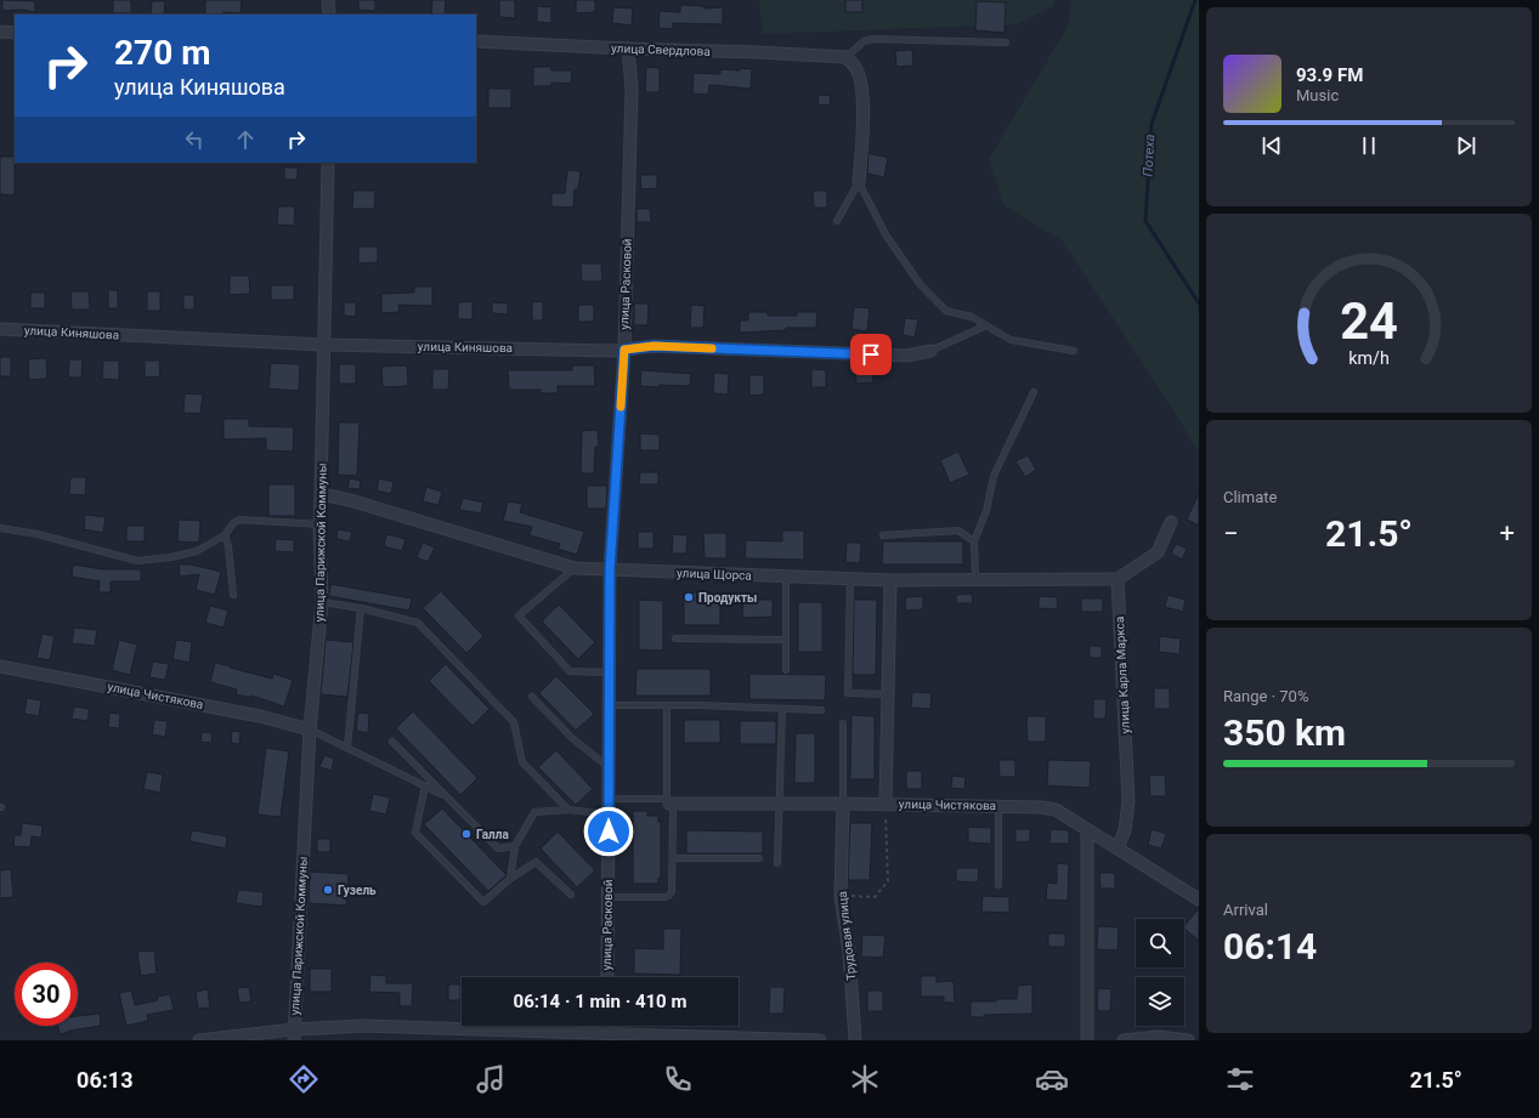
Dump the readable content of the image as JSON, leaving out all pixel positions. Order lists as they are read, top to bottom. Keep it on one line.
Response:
{"streets":{"street":["улица Свердлова","улица Расковой","улица Киняшова","улица Парижской Коммуны","улица Щорса","улица Карла Маркса","улица Чистякова","Трудовая улица"]},"crossings":[["улица Свердлова","улица Расковой"],["улица Расковой","улица Киняшова"],["улица Расковой","улица Щорса"],["улица Киняшова","улица Парижской Коммуны"],["улица Парижской Коммуны","улица Щорса"],["улица Парижской Коммуны","улица Чистякова"],["улица Щорса","улица Карла Маркса"],["улица Карла Маркса","улица Чистякова"],["улица Чистякова","Трудовая улица"]],"water":["Потеха"],"places":["Продукты","Галла","Гузель"],"page":{"turn":["270 m","улица Киняшова"],"song":["93.9 FM","Music"],"tile":["Climate",["Range · 70%","350 km"],["Arrival","06:14"]],"heat":["−","21.5°","+"],"limit":"30","trip":"06:14 · 1 min · 410 m","tabs":["06:13","21.5°"],"gauge":["24","km/h"]}}
